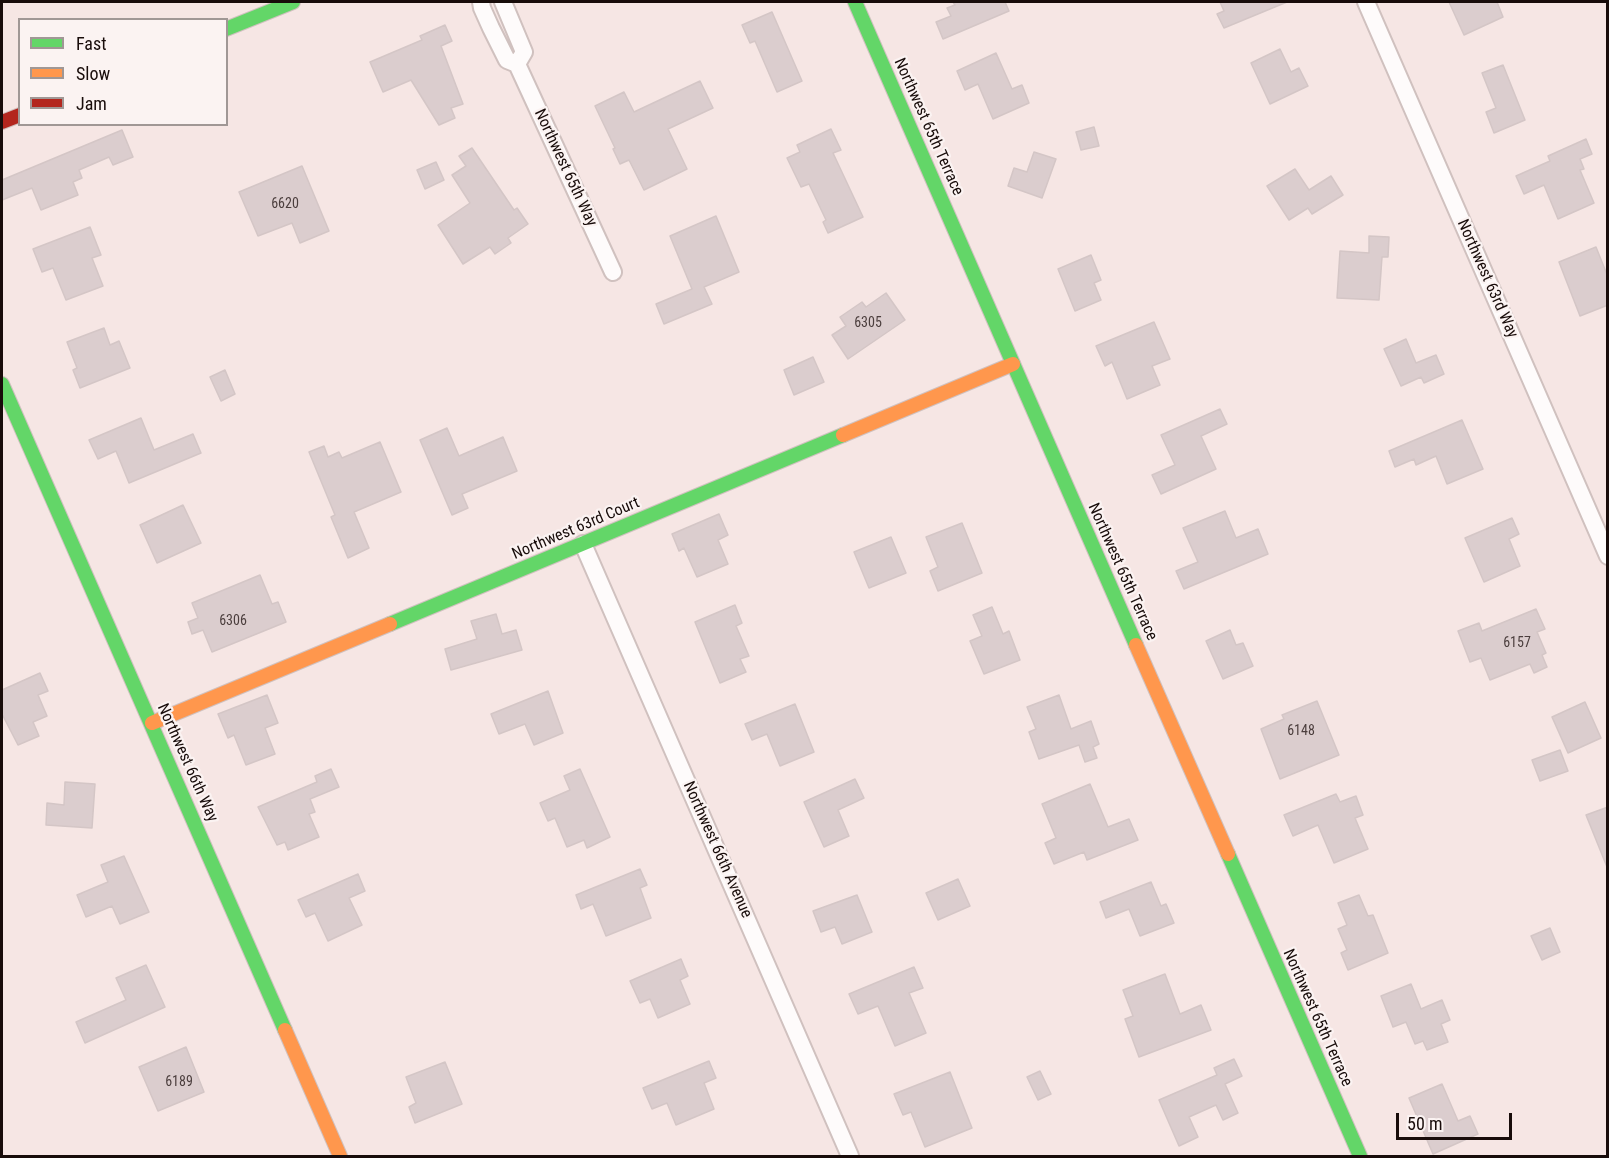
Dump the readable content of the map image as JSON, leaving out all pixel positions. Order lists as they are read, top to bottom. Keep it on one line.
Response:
{"streets":{"street":["Northwest 65th Terrace","Northwest 65th Way","Northwest 63rd Way","Northwest 63rd Court","Northwest 66th Way","Northwest 66th Avenue"]},"crossings":[["Northwest 65th Terrace","Northwest 63rd Court"],["Northwest 63rd Court","Northwest 66th Way"],["Northwest 63rd Court","Northwest 66th Avenue"]],"house_numbers":["6620","6305","6306","6157","6148","6189"],"legend":["Fast","Slow","Jam"],"scale_bar":"50 m"}
